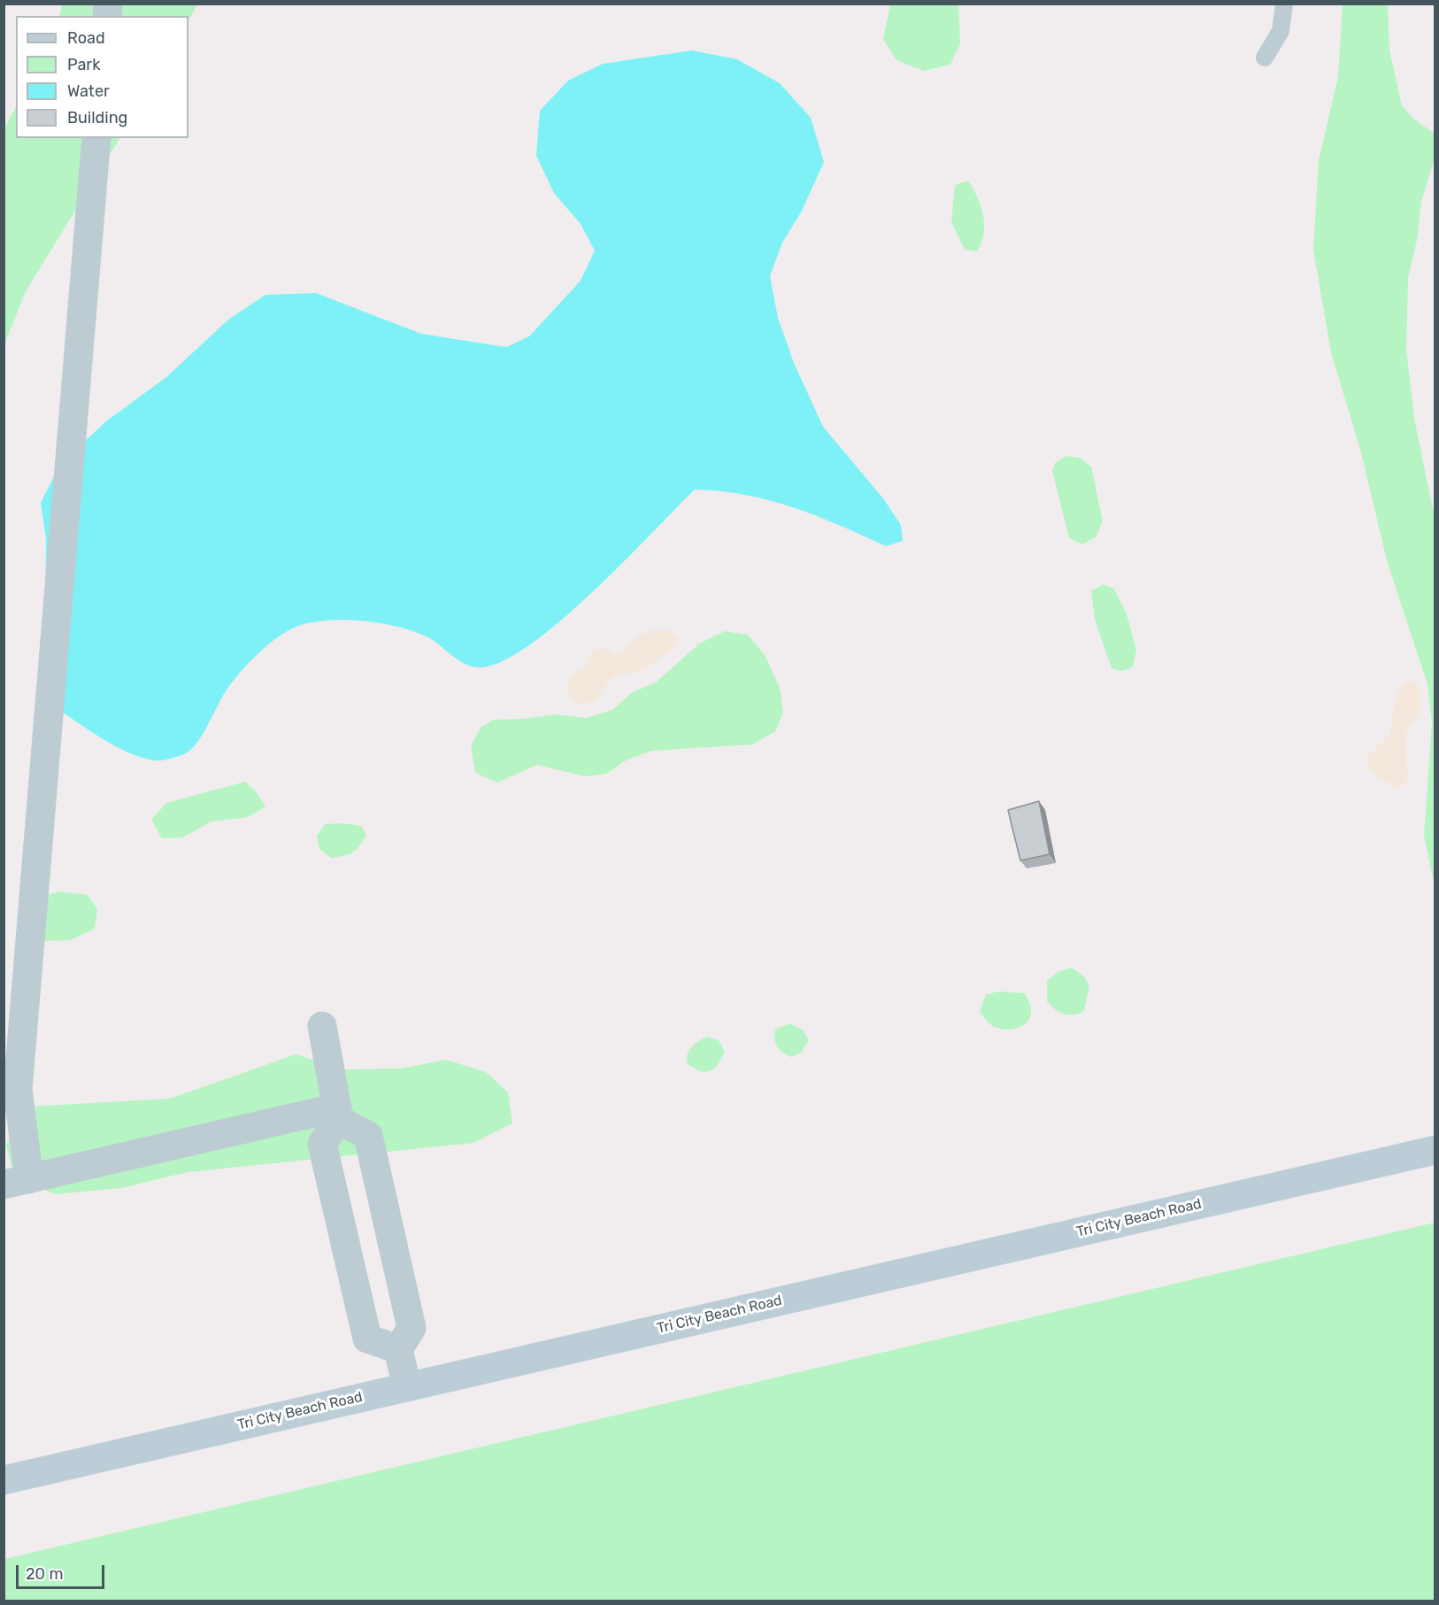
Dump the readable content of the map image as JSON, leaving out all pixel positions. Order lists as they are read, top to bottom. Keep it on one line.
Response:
{"streets":{"street":["Tri City Beach Road"]},"legend":["Road","Park","Water","Building"],"scale_bar":"20 m"}
